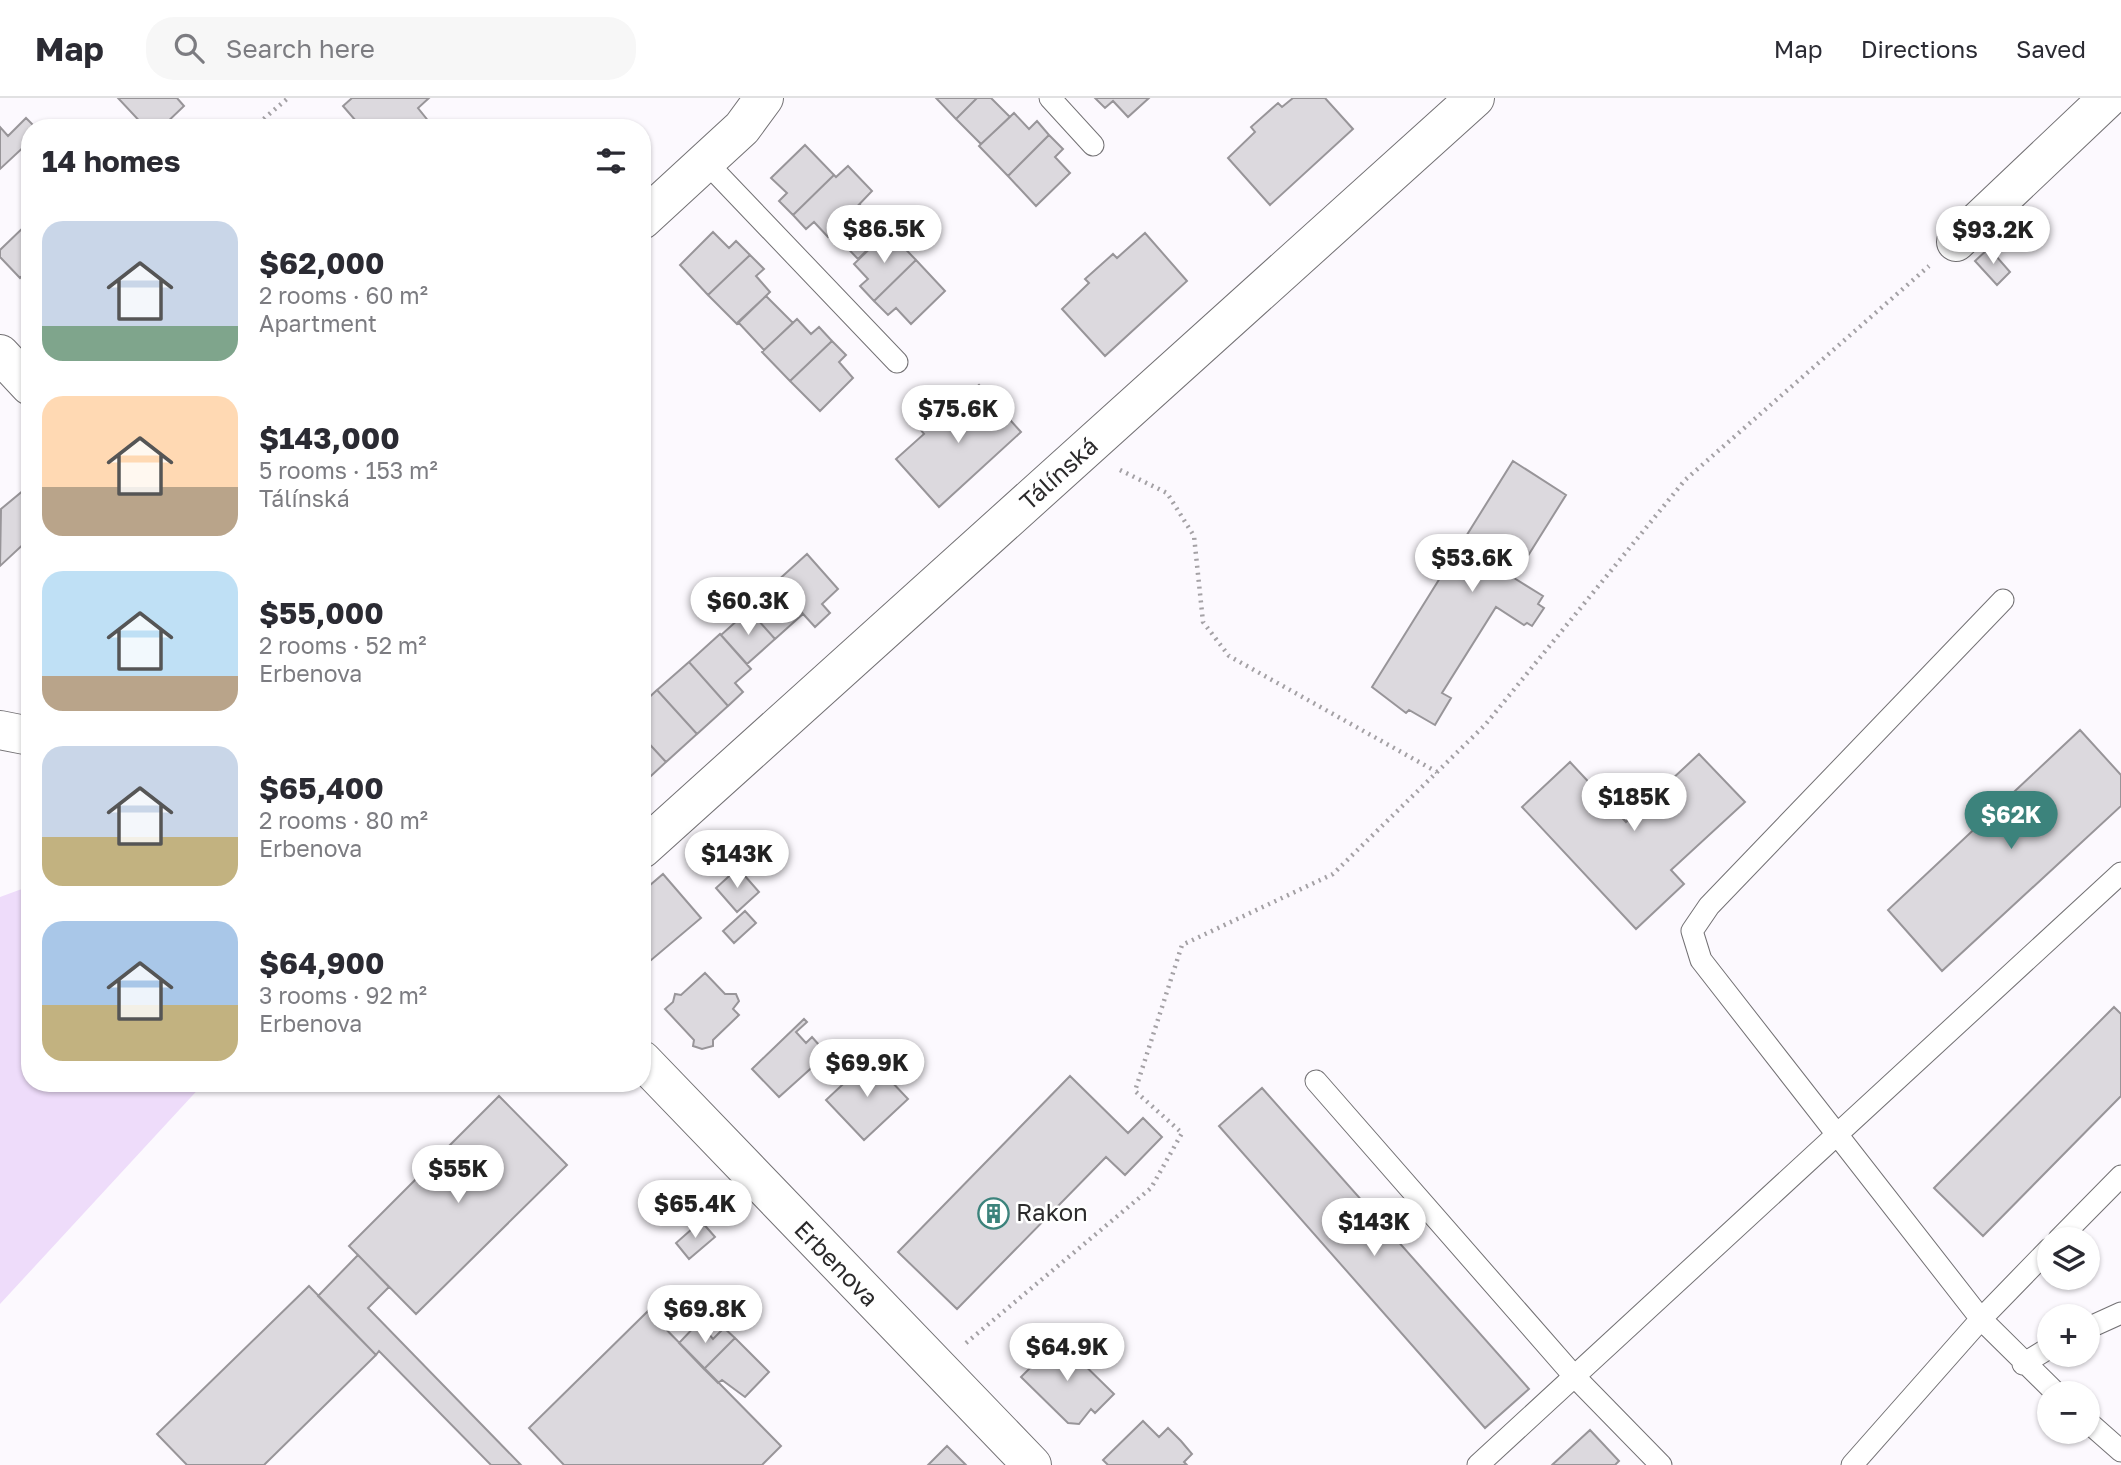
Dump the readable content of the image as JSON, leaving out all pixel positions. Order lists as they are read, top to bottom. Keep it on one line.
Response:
{"streets":{"street":["Tálínská","Erbenova"]},"places":{"building":["Rakon"]},"page":{"header":"Map","search":"Search here","nav":["Map","Directions","Saved"],"heading":"14 homes","list":[{"name":"$62,000","note":"2 rooms · 60 m² · Apartment"},{"name":"$143,000","note":"5 rooms · 153 m² · Tálínská"},{"name":"$55,000","note":"2 rooms · 52 m² · Erbenova"},{"name":"$65,400","note":"2 rooms · 80 m² · Erbenova"},{"name":"$64,900","note":"3 rooms · 92 m² · Erbenova"}],"price":["$86.5K","$93.2K","$75.6K","$53.6K","$60.3K","$185K","$62K","$143K","$69.9K","$55K","$65.4K","$143K","$69.8K","$64.9K"],"map_buttons":["+","−"]}}
